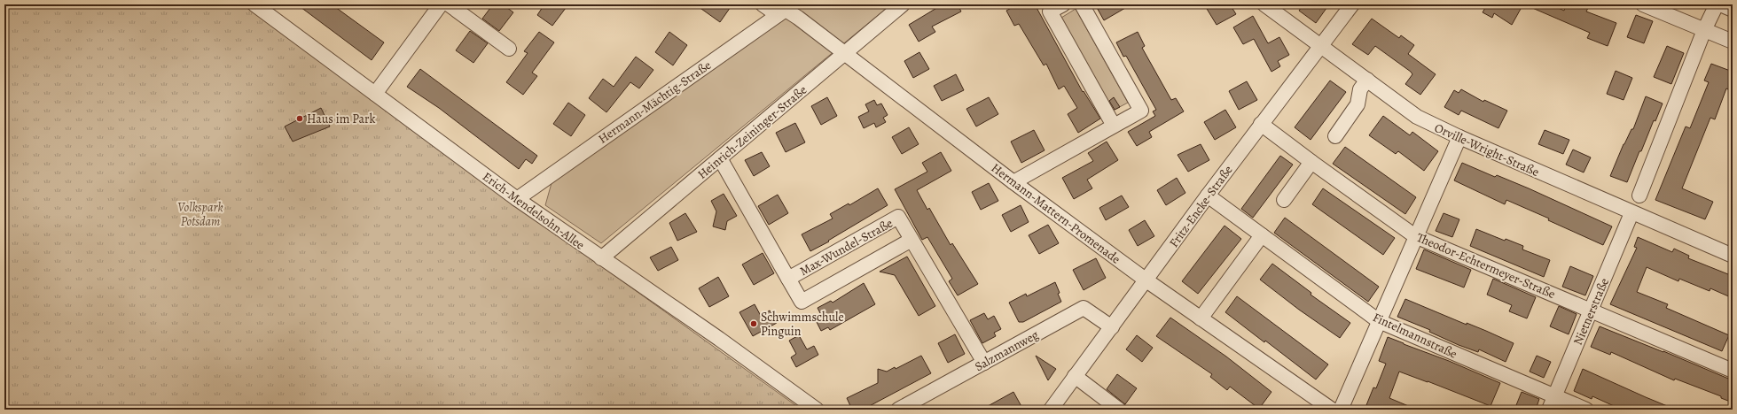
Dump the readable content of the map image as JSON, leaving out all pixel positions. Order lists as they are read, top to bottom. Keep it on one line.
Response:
{"streets":{"street":["Hermann-Mächtig-Straße","Heinrich-Zeininger-Straße","Orville-Wright-Straße","Fritz-Encke-Straße","Erich-Mendelsohn-Allee","Hermann-Mattern-Promenade","Max-Wundel-Straße","Theodor-Echtermeyer-Straße","Nietnerstraße","Fintelmannstraße","Salzmannweg"]},"crossings":[["Hermann-Mächtig-Straße","Erich-Mendelsohn-Allee"],["Hermann-Mächtig-Straße","Hermann-Mattern-Promenade"],["Heinrich-Zeininger-Straße","Erich-Mendelsohn-Allee"],["Heinrich-Zeininger-Straße","Hermann-Mattern-Promenade"],["Heinrich-Zeininger-Straße","Max-Wundel-Straße"],["Orville-Wright-Straße","Fritz-Encke-Straße"],["Orville-Wright-Straße","Nietnerstraße"],["Fritz-Encke-Straße","Hermann-Mattern-Promenade"],["Fritz-Encke-Straße","Theodor-Echtermeyer-Straße"],["Fritz-Encke-Straße","Fintelmannstraße"],["Fritz-Encke-Straße","Salzmannweg"],["Max-Wundel-Straße","Salzmannweg"],["Theodor-Echtermeyer-Straße","Nietnerstraße"],["Nietnerstraße","Fintelmannstraße"]],"parks":["Volkspark Potsdam"],"places":["Haus im Park","Schwimmschule Pinguin"]}
